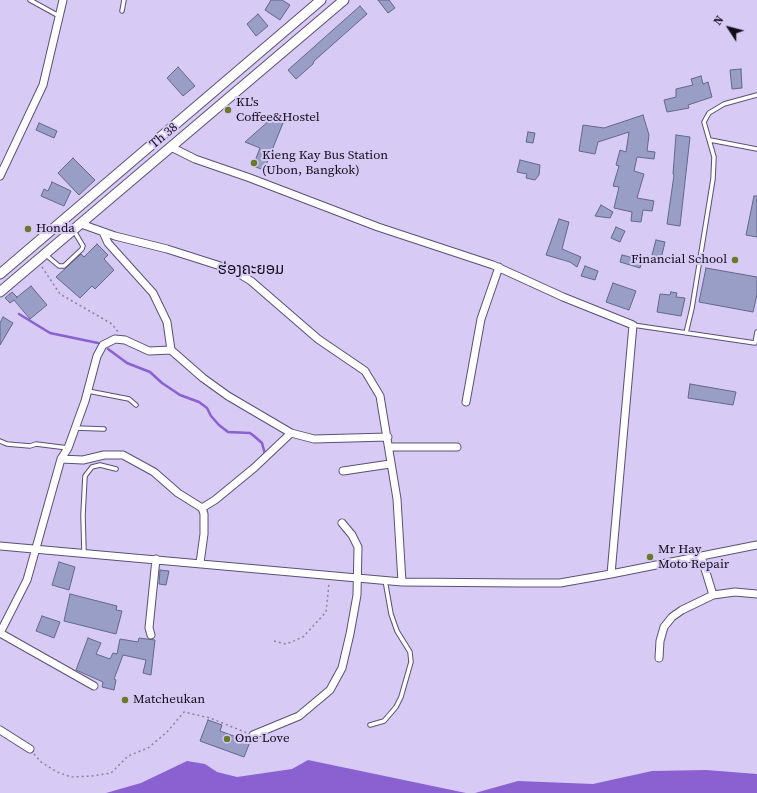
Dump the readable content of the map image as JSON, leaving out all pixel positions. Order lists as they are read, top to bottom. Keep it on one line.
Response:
{"streets":{"street":["Th 38"]},"districts":["ຮ່ອງຄະຍອມ"],"places":["KL's Coffee&Hostel","Kieng Kay Bus Station (Ubon, Bangkok)","Honda","Financial School","Mr Hay Moto Repair","Matcheukan","One Love"],"north":"top left"}
